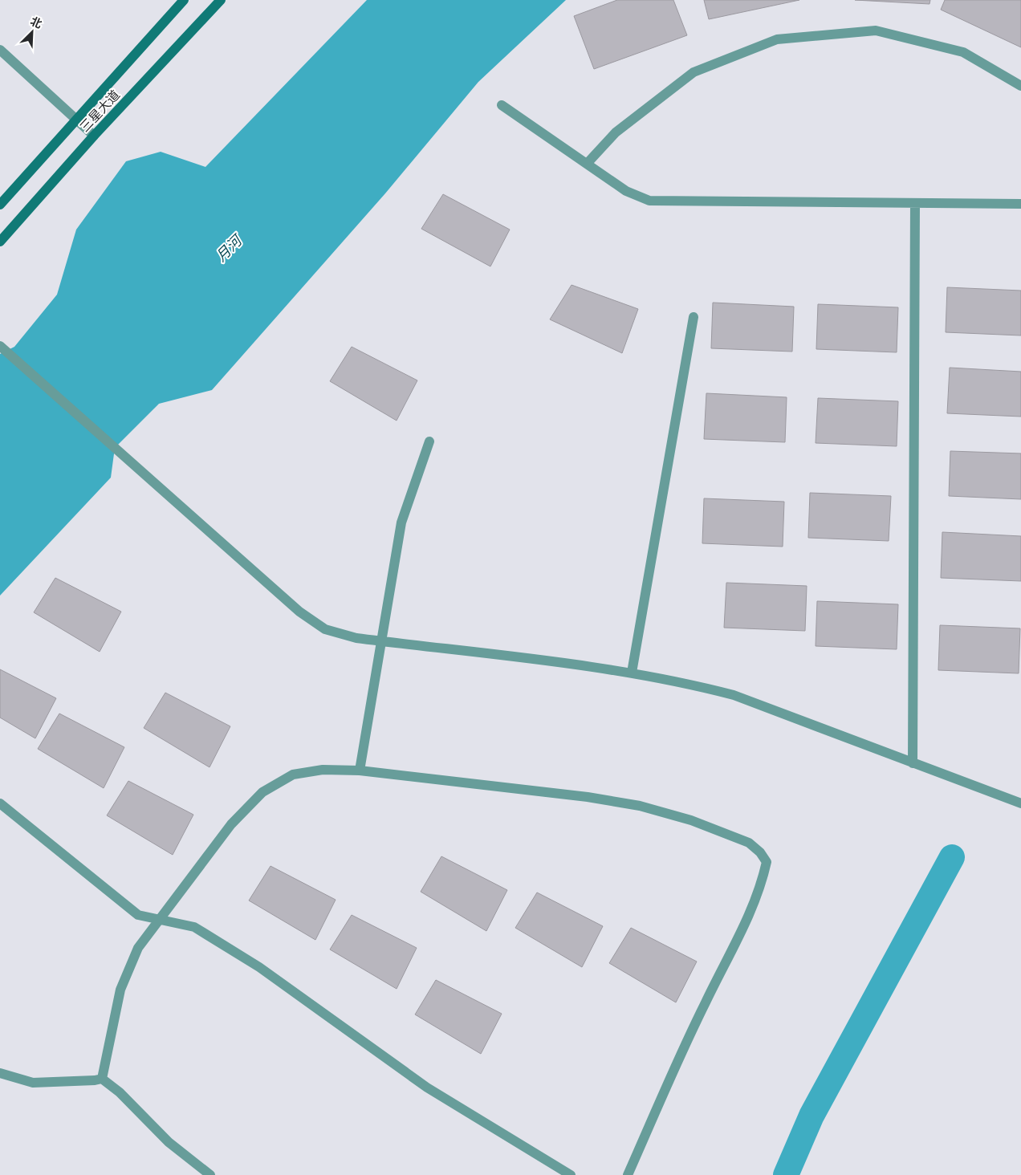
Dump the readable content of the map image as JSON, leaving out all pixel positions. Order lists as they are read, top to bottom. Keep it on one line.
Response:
{"streets":{"street":["三星大道"]},"water":["月河"],"north":"top right"}
